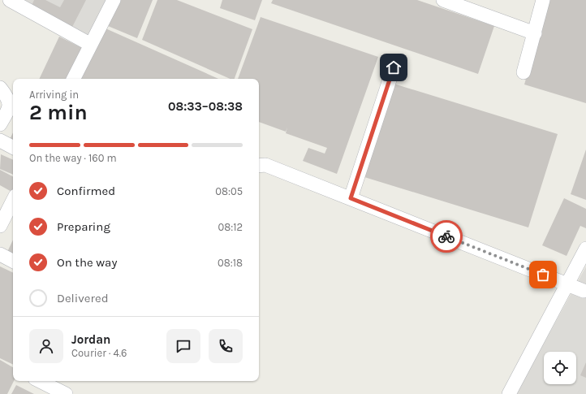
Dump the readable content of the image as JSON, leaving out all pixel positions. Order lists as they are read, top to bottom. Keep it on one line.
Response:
{"page":{"heading":["2 min","Arriving in","08:33–08:38"],"panel":["Jordan","Courier · 4.6"],"bar":"On the way · 160 m","list":[["Confirmed","08:05"],["Preparing","08:12"],["On the way","08:18"],"Delivered"]}}
